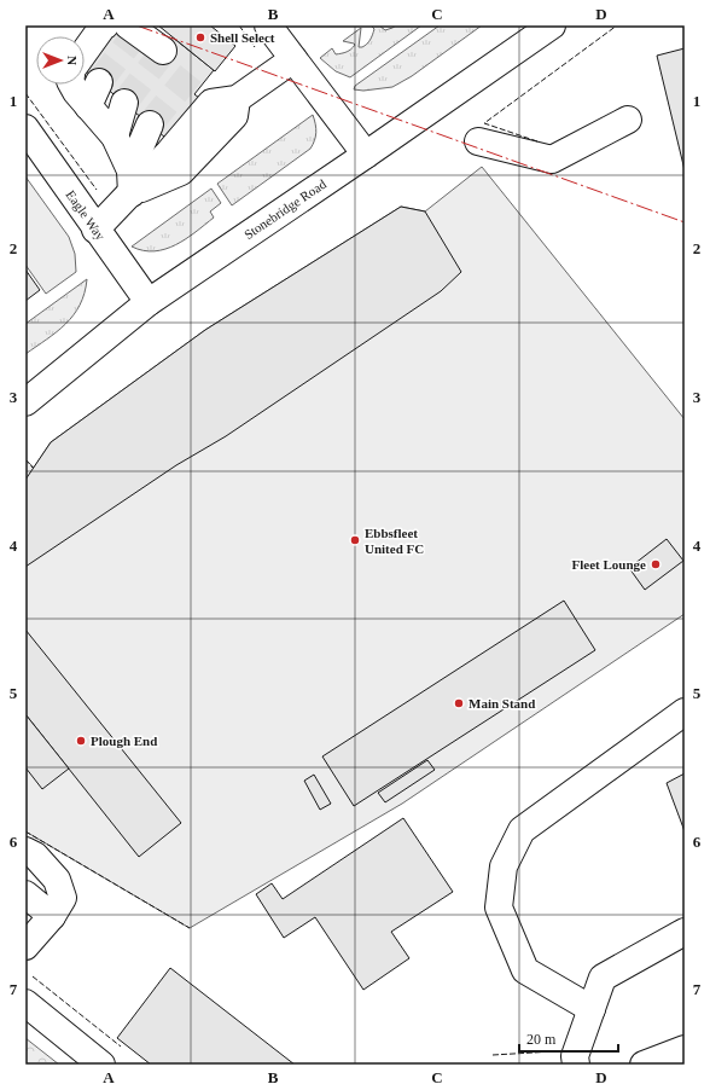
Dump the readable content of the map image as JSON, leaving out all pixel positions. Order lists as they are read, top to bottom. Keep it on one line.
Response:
{"streets":{"main road":["Stonebridge Road","Eagle Way"]},"crossings":[["Stonebridge Road","Eagle Way"]],"places":["Shell Select","Ebbsfleet United FC","Fleet Lounge","Main Stand","Plough End"],"scale_bar":"20 m","north":"right","grid":{"columns":["A","B","C","D"],"rows":["1","2","3","4","5","6","7"]}}
